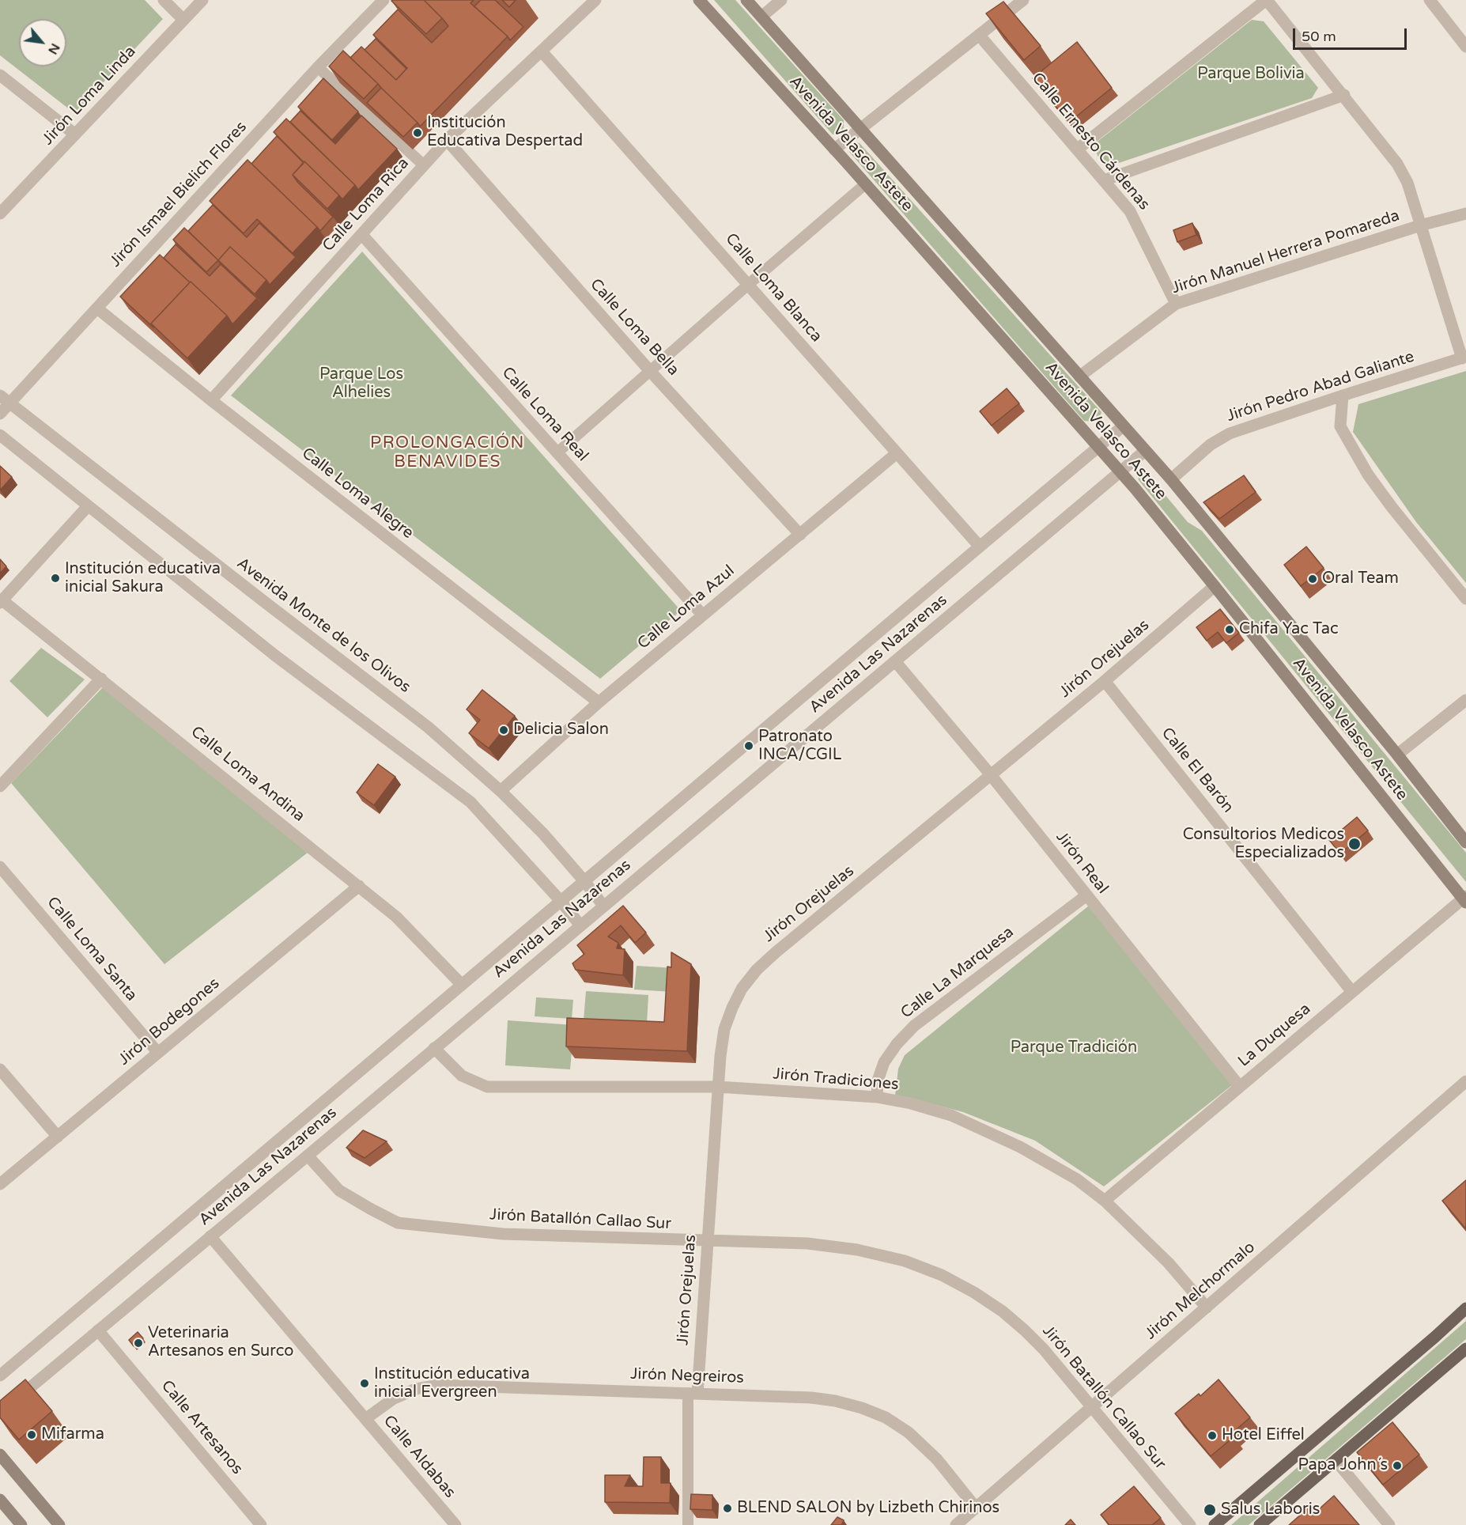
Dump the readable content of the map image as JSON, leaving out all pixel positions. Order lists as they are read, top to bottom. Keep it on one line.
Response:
{"streets":{"main road":["Avenida Velasco Astete"],"street":["Jirón Loma Linda","Calle Ernesto Cárdenas","Jirón Ismael Bielich Flores","Calle Loma Rica","Jirón Manuel Herrera Pomareda","Calle Loma Blanca","Calle Loma Bella","Jirón Pedro Abad Galiante","Calle Loma Real","Calle Loma Alegre","Calle Loma Azul","Avenida Monte de los Olivos","Avenida Las Nazarenas","Jirón Orejuelas","Calle El Barón","Calle Loma Andina","Jirón Real","Calle Loma Santa","Calle La Marquesa","Jirón Bodegones","La Duquesa","Jirón Tradiciones","Jirón Batallón Callao Sur","Jirón Melchormalo","Jirón Negreiros","Calle Artesanos","Calle Aldabas"]},"crossings":[["Calle Ernesto Cárdenas","Jirón Manuel Herrera Pomareda"],["Avenida Velasco Astete","Jirón Manuel Herrera Pomareda"],["Avenida Velasco Astete","Jirón Pedro Abad Galiante"],["Avenida Velasco Astete","Avenida Las Nazarenas"],["Avenida Velasco Astete","Jirón Orejuelas"],["Avenida Velasco Astete","La Duquesa"],["Jirón Ismael Bielich Flores","Calle Loma Alegre"],["Jirón Ismael Bielich Flores","Avenida Monte de los Olivos"],["Calle Loma Rica","Calle Loma Blanca"],["Calle Loma Rica","Calle Loma Bella"],["Calle Loma Rica","Calle Loma Real"],["Calle Loma Rica","Calle Loma Alegre"],["Calle Loma Blanca","Calle Loma Azul"],["Calle Loma Blanca","Avenida Las Nazarenas"],["Calle Loma Bella","Calle Loma Azul"],["Calle Loma Real","Calle Loma Azul"],["Calle Loma Alegre","Calle Loma Azul"],["Calle Loma Azul","Avenida Monte de los Olivos"],["Avenida Monte de los Olivos","Avenida Las Nazarenas"],["Avenida Las Nazarenas","Calle Loma Andina"],["Avenida Las Nazarenas","Jirón Real"],["Avenida Las Nazarenas","Jirón Tradiciones"],["Avenida Las Nazarenas","Jirón Batallón Callao Sur"],["Avenida Las Nazarenas","Calle Artesanos"],["Avenida Las Nazarenas","Calle Aldabas"],["Jirón Orejuelas","Calle El Barón"],["Jirón Orejuelas","Jirón Real"],["Jirón Orejuelas","Jirón Tradiciones"],["Jirón Orejuelas","Jirón Batallón Callao Sur"],["Jirón Orejuelas","Jirón Negreiros"],["Calle El Barón","La Duquesa"],["Calle Loma Andina","Jirón Bodegones"],["Jirón Real","Calle La Marquesa"],["Jirón Real","La Duquesa"],["Calle Loma Santa","Jirón Bodegones"],["Calle La Marquesa","Jirón Tradiciones"],["La Duquesa","Jirón Tradiciones"],["Jirón Tradiciones","Jirón Melchormalo"],["Jirón Batallón Callao Sur","Jirón Melchormalo"],["Jirón Melchormalo","Jirón Negreiros"],["Jirón Negreiros","Calle Aldabas"]],"districts":["PROLONGACIÓN BENAVIDES"],"parks":["Parque Bolivia","Parque Los Alhelies","Parque Tradición"],"places":["Institución Educativa Despertad","Institución educativa inicial Sakura","Oral Team","Chifa Yac Tac","Delicia Salon","Patronato INCA/CGIL","Consultorios Medicos Especializados","Veterinaria Artesanos en Surco","Institución educativa inicial Evergreen","Mifarma","Hotel Eiffel","Papa John´s","BLEND SALON by Lizbeth Chirinos","Salus Laboris"],"scale_bar":"50 m","north":"bottom right"}
